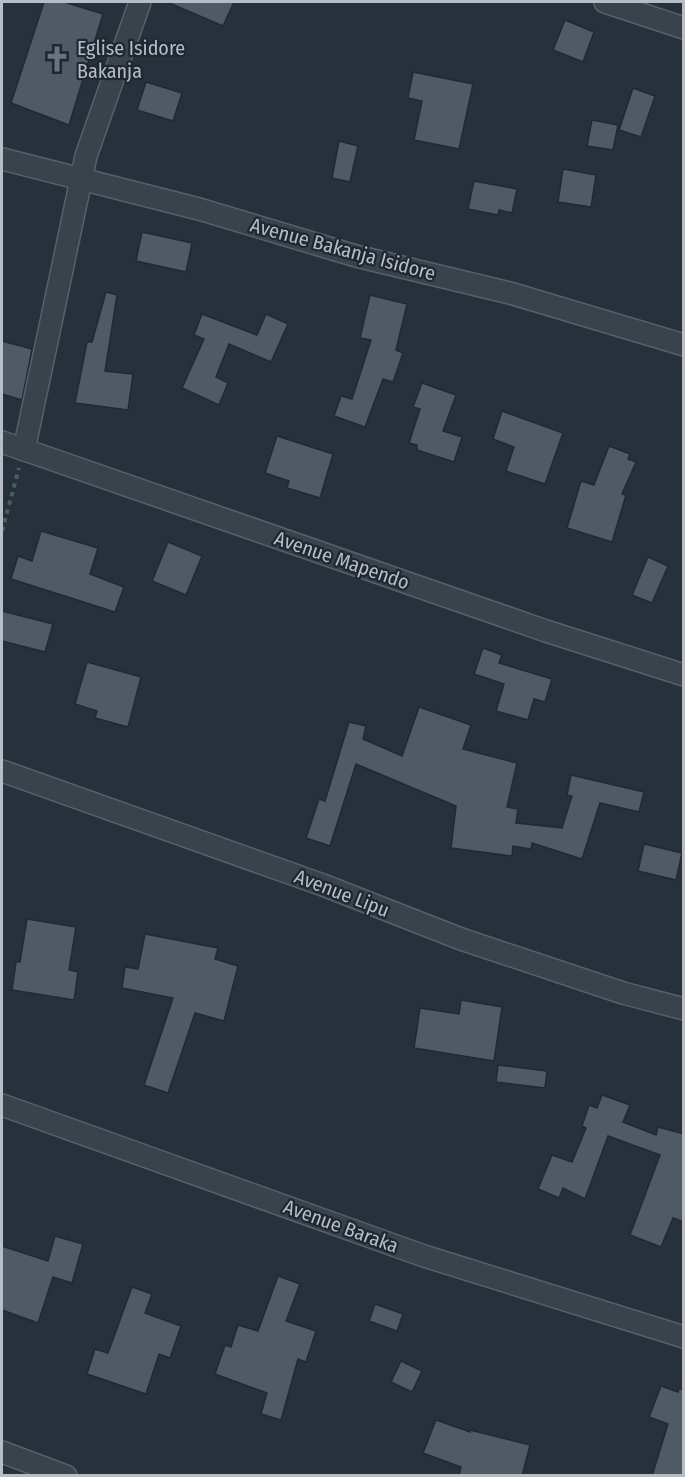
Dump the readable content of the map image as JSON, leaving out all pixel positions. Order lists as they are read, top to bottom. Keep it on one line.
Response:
{"streets":{"street":["Avenue Bakanja Isidore","Avenue Mapendo","Avenue Lipu","Avenue Baraka"]},"places":{"church":["Eglise Isidore Bakanja"]}}
